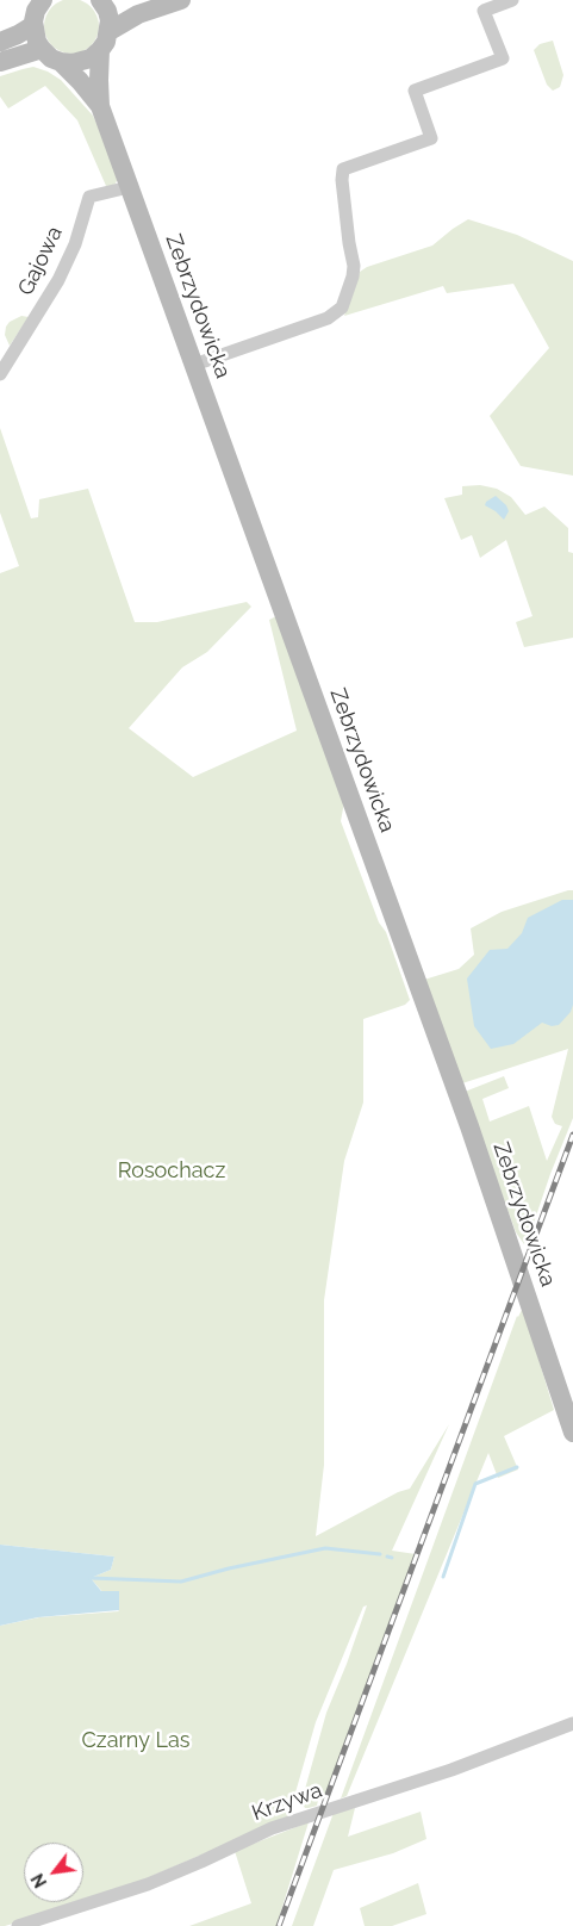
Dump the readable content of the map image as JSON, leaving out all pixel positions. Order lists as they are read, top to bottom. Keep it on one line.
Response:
{"streets":{"street":["Gajowa","Zebrzydowicka","Krzywa"]},"crossings":[["Gajowa","Zebrzydowicka"]],"parks":["Rosochacz","Czarny Las"],"north":"bottom left"}
